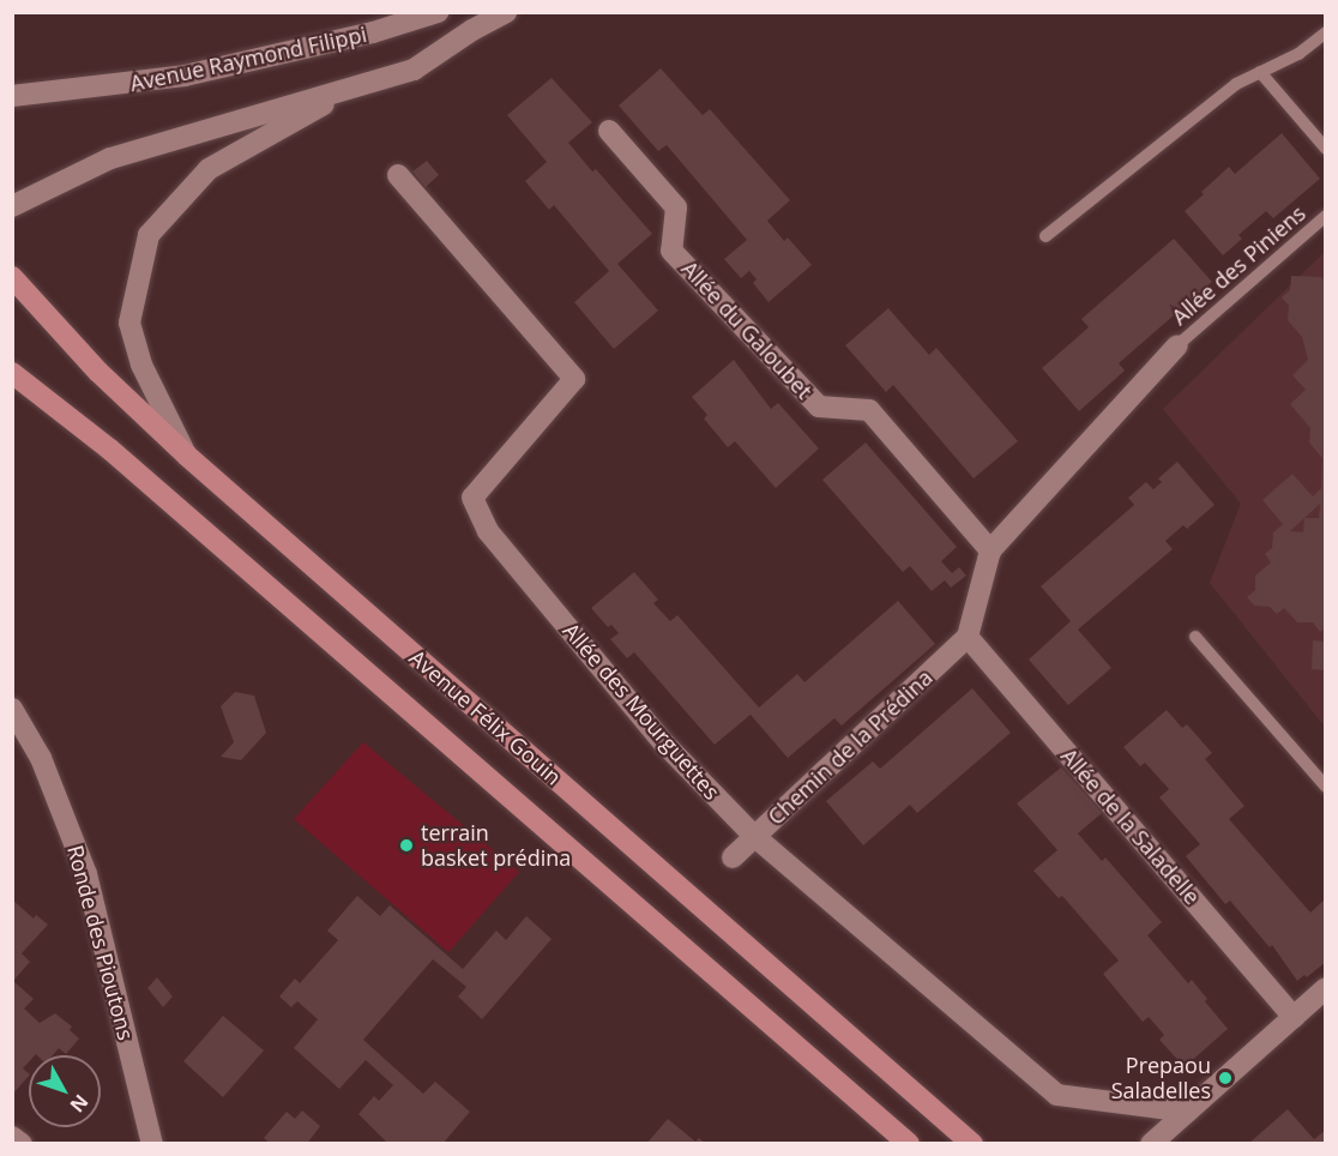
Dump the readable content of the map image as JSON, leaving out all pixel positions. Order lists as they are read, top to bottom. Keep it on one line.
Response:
{"streets":{"main road":["Avenue Félix Gouin"],"street":["Avenue Raymond Filippi","Allée du Galoubet","Allée des Mourguettes","Chemin de la Prédina","Allée de la Saladelle","Ronde des Pioutons"],"lane":["Allée des Piniens"]},"crossings":[["Allée des Mourguettes","Chemin de la Prédina"],["Chemin de la Prédina","Allée de la Saladelle"]],"places":["terrain basket prédina","Prepaou Saladelles"],"north":"bottom right"}
